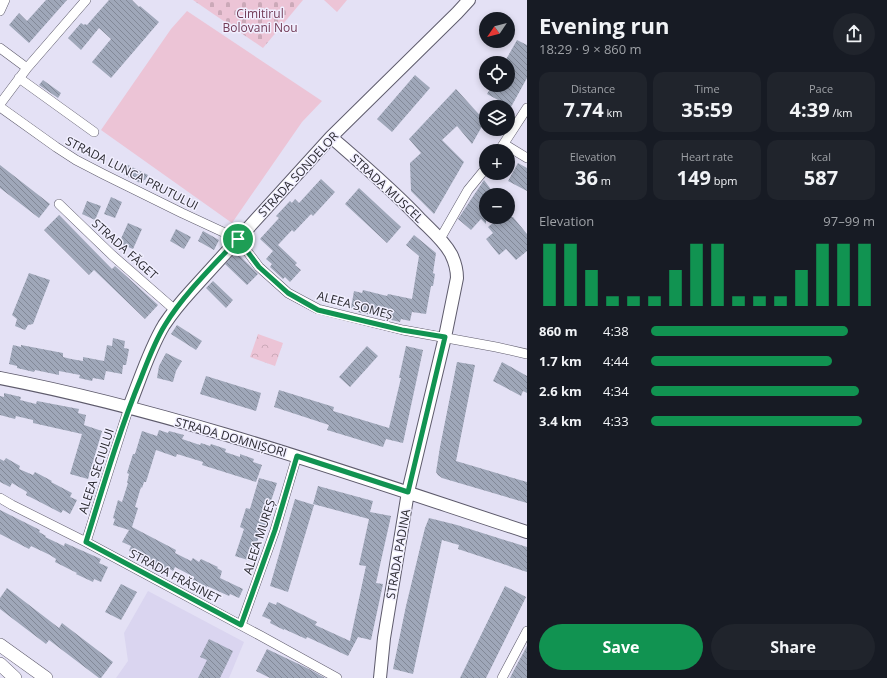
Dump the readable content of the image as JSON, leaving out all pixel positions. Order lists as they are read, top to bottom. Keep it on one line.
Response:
{"streets":{"street":["STRADA LUNCA PRUTULUI","STRADA SONDELOR","STRADA MUSCEL","STRADA FĂGET","ALEEA SOMEȘ","STRADA DOMNIȘORI","ALEEA SECIULUI","ALEEA MUREȘ","STRADA PADINA","STRADA FRĂSINET"]},"crossings":[["STRADA LUNCA PRUTULUI","STRADA SONDELOR"],["STRADA LUNCA PRUTULUI","ALEEA SOMEȘ"],["STRADA SONDELOR","STRADA MUSCEL"],["STRADA SONDELOR","STRADA FĂGET"],["STRADA SONDELOR","ALEEA SOMEȘ"],["STRADA SONDELOR","STRADA DOMNIȘORI"],["STRADA SONDELOR","ALEEA SECIULUI"],["STRADA MUSCEL","ALEEA SOMEȘ"],["STRADA MUSCEL","STRADA PADINA"],["ALEEA SOMEȘ","STRADA PADINA"],["STRADA DOMNIȘORI","ALEEA SECIULUI"],["STRADA DOMNIȘORI","ALEEA MUREȘ"],["STRADA DOMNIȘORI","STRADA PADINA"],["ALEEA SECIULUI","STRADA FRĂSINET"],["ALEEA MUREȘ","STRADA FRĂSINET"]],"parks":["Cimitirul Bolovani Nou"],"north":"bottom left","page":{"heading":["Evening run","18:29 · 9 × 860 m"],"map_buttons":["+","−"],"stats":[["Distance","7.74 km"],["Time","35:59"],["Pace","4:39 /km"],["Elevation","36 m"],["Heart rate","149 bpm"],["kcal","587"]],"chart":["Elevation","97–99 m"],"list":[{"name":"860 m","note":"4:38"},{"name":"1.7 km","note":"4:44"},{"name":"2.6 km","note":"4:34"},{"name":"3.4 km","note":"4:33"}],"buttons":["Save","Share"]}}
